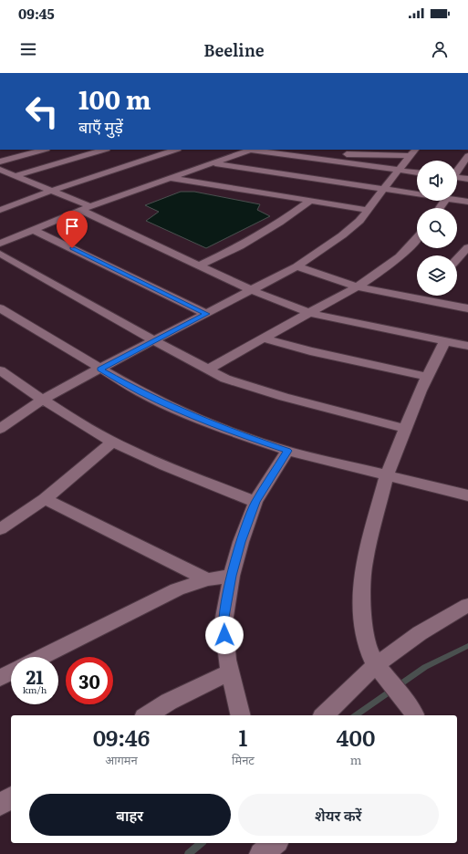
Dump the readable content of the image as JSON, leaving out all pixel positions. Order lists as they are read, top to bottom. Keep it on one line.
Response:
{"page":{"status":"09:45","header":"Beeline","turn":["100 m","बाएँ मुड़ें"],"speed":"21 km/h","limit":"30","eta":["09:46","आगमन","1","मिनट","400","m"],"buttons":["बाहर","शेयर करें"]}}
